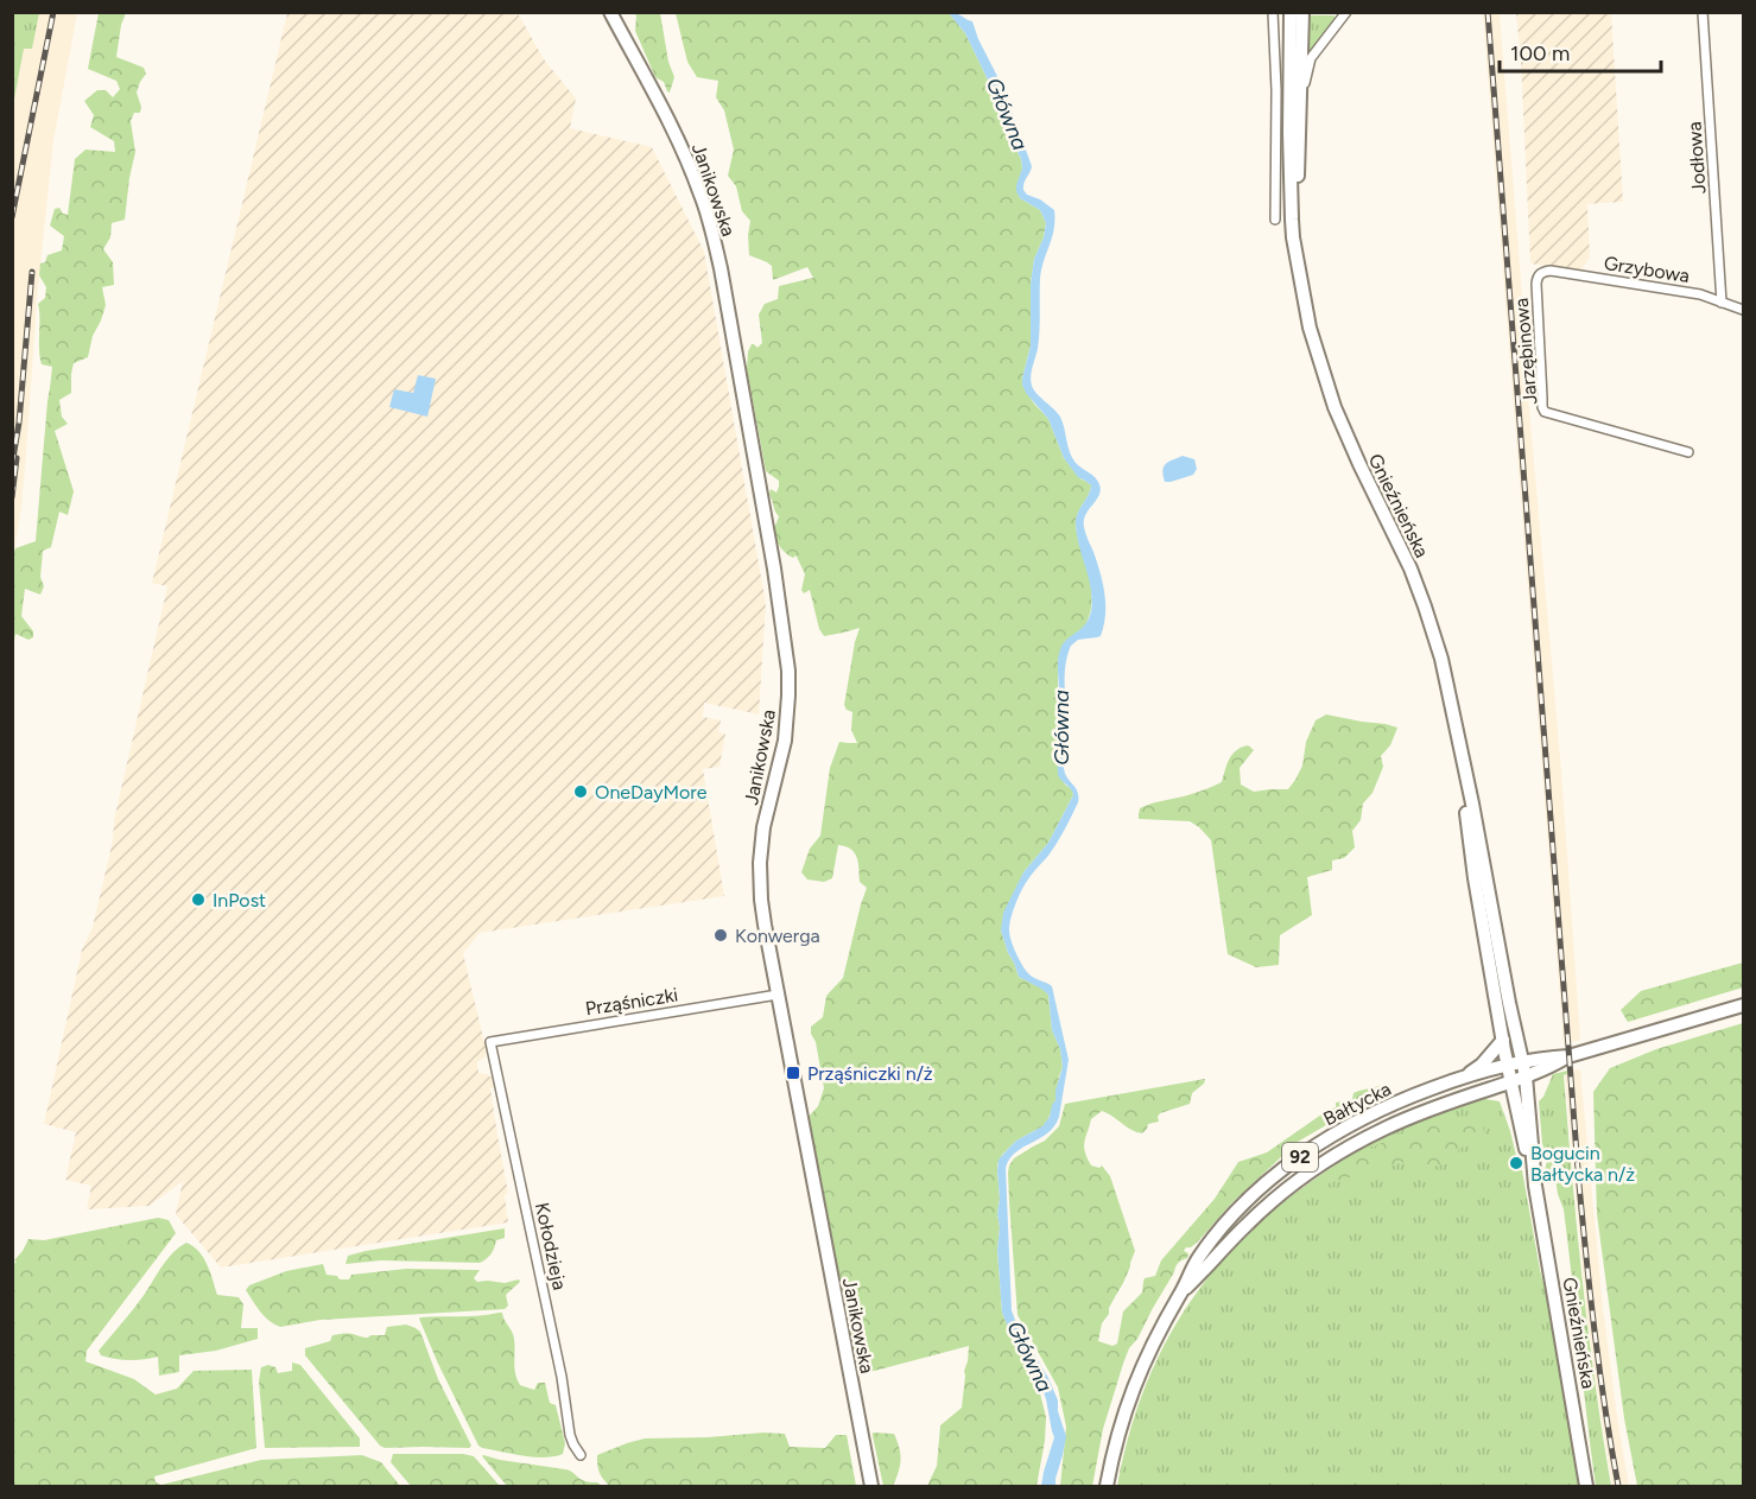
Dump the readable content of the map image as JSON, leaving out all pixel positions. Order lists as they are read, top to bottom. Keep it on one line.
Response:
{"streets":{"main road":["Janikowska","Gnieźnieńska","Bałtycka","92"],"street":["Jodłowa","Grzybowa","Jarzębinowa","Prząśniczki","Kołodzieja"]},"crossings":[["Jodłowa","Grzybowa"],["Janikowska","Prząśniczki"],["Grzybowa","Jarzębinowa"],["Gnieźnieńska","Bałtycka"],["Prząśniczki","Kołodzieja"]],"water":["Główna"],"places":{"other":["OneDayMore","InPost","Konwerga","Bogucin Bałtycka n/ż"],"transit":["Prząśniczki n/ż"]},"scale_bar":"100 m"}
